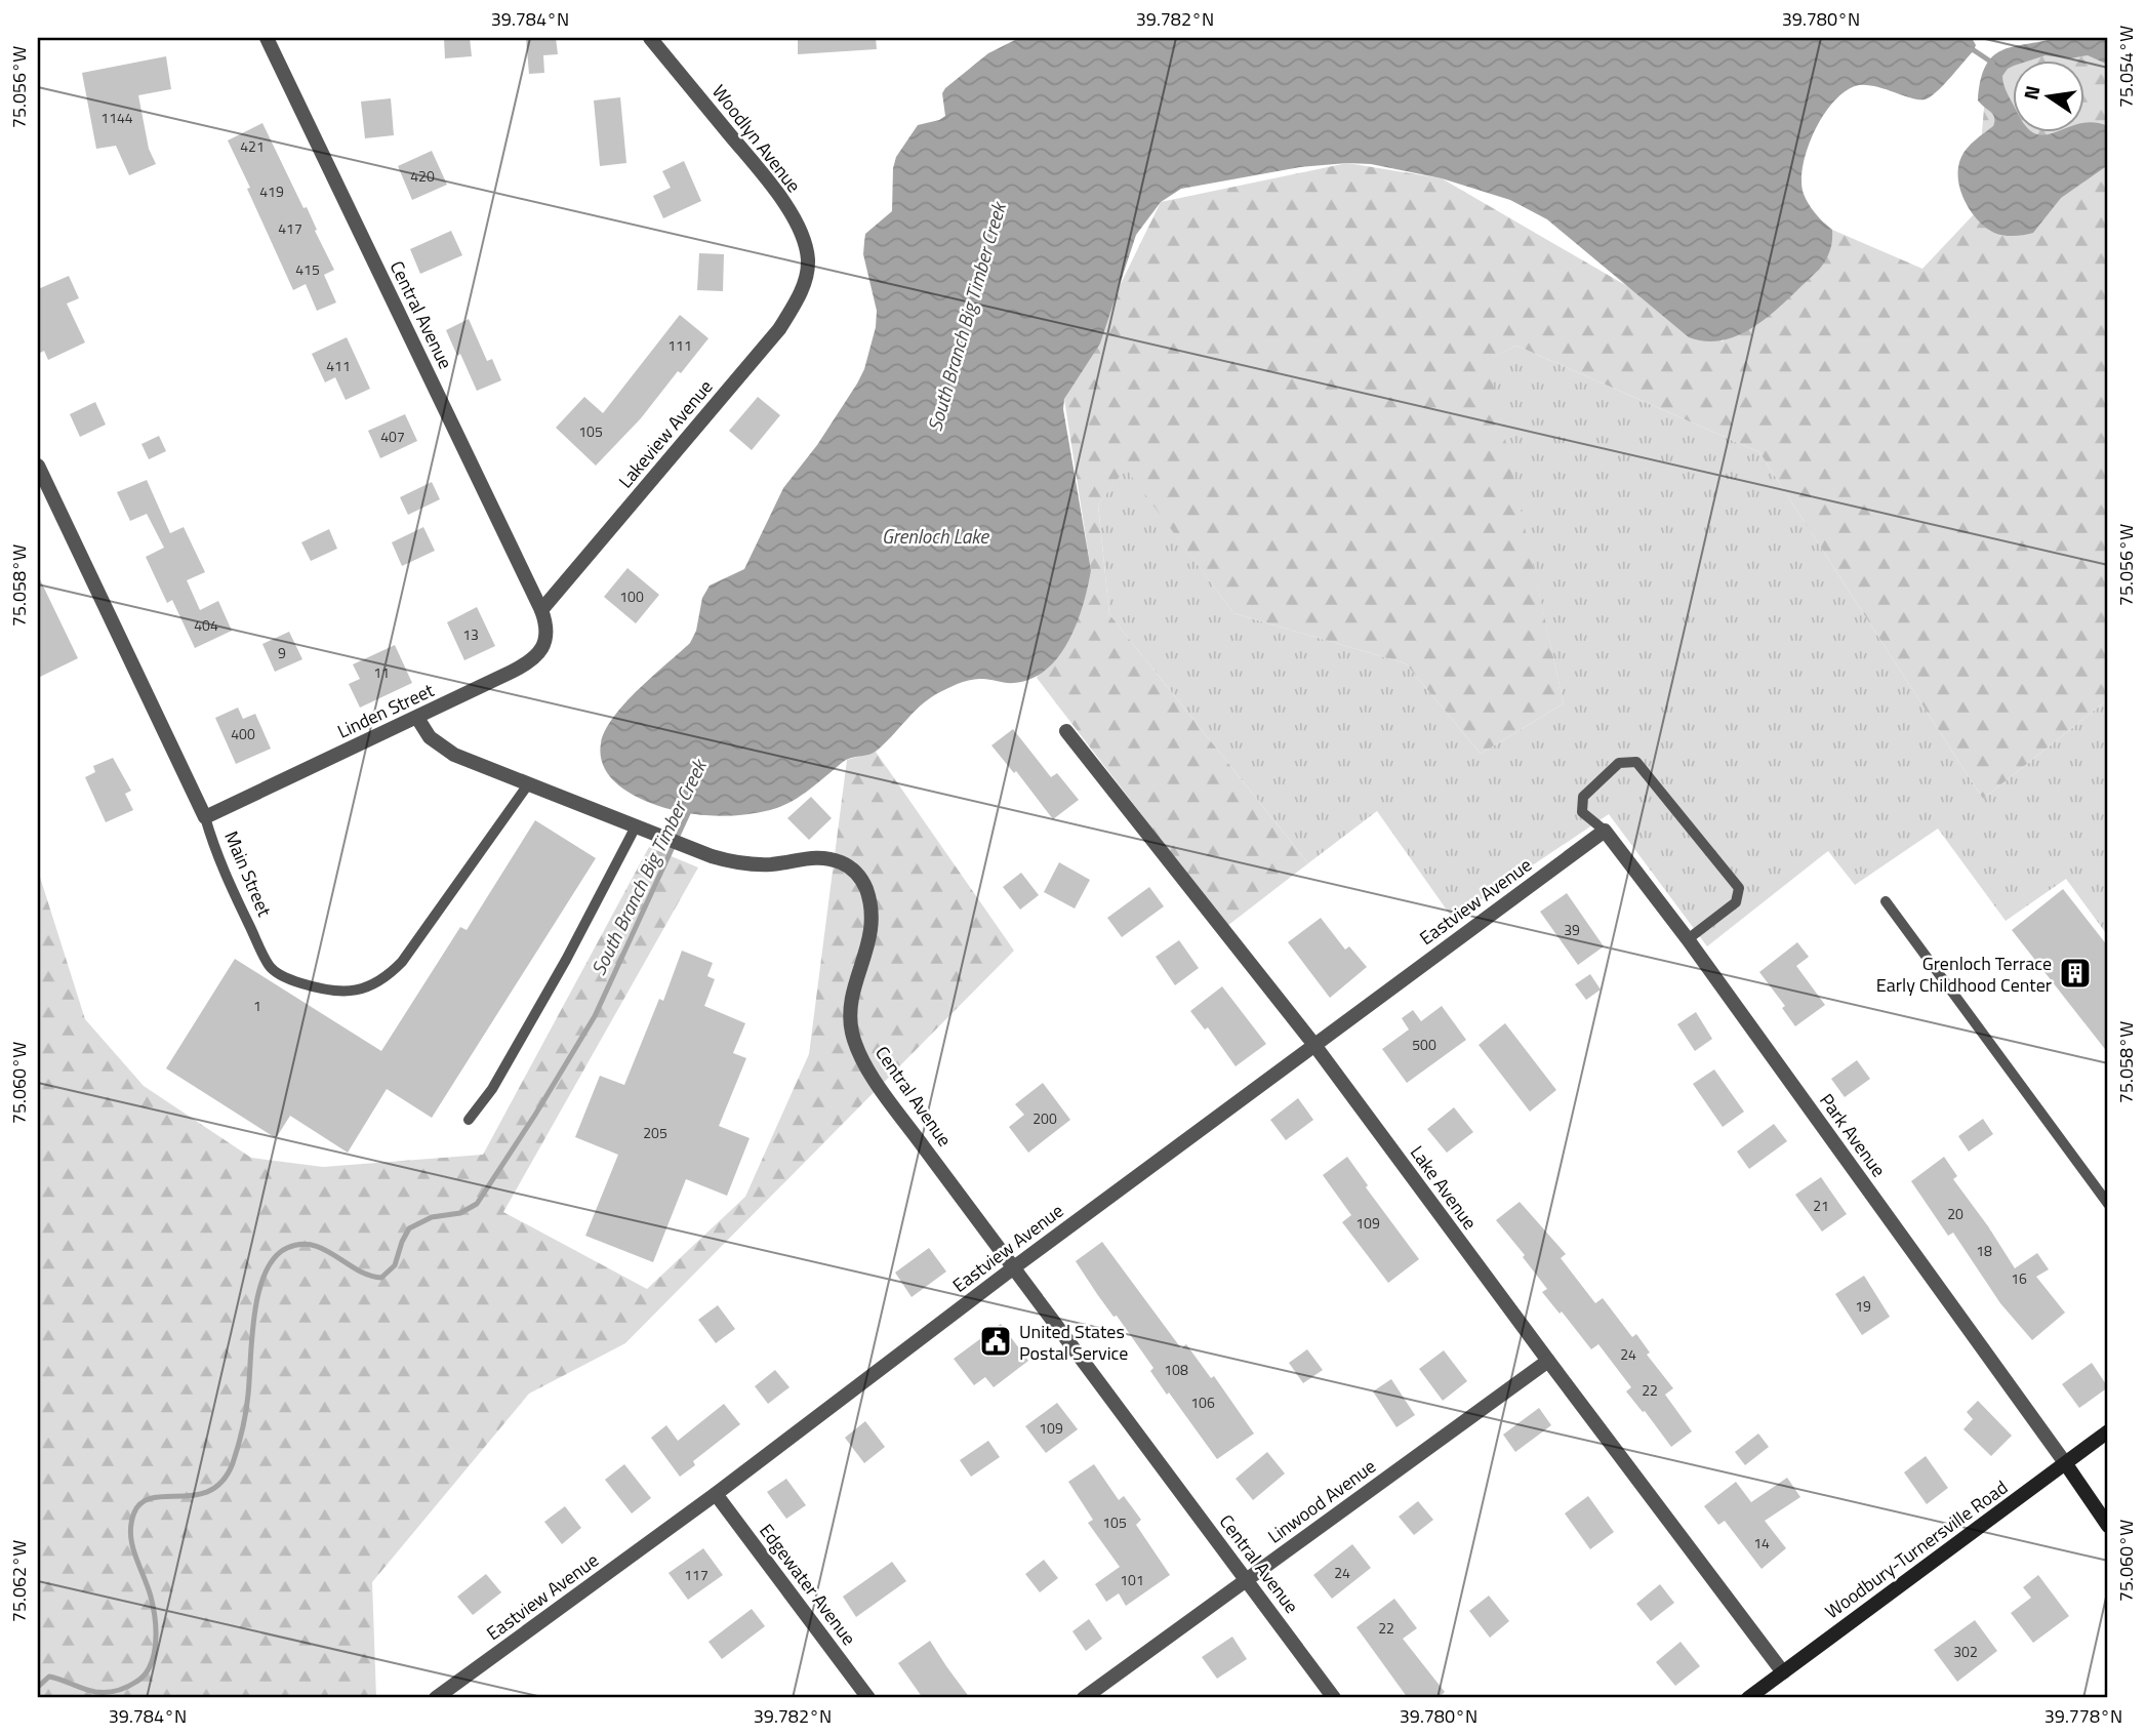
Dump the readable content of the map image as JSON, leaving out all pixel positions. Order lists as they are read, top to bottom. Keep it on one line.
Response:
{"streets":{"main road":["Woodbury-Turnersville Road"],"street":["Woodlyn Avenue","Central Avenue","Lakeview Avenue","Linden Street","Main Street","Eastview Avenue","Park Avenue","Lake Avenue","Linwood Avenue","Edgewater Avenue"]},"crossings":[["Woodlyn Avenue","Lakeview Avenue"],["Central Avenue","Lakeview Avenue"],["Central Avenue","Linden Street"],["Central Avenue","Main Street"],["Central Avenue","Eastview Avenue"],["Central Avenue","Linwood Avenue"],["Lakeview Avenue","Linden Street"],["Linden Street","Main Street"],["Eastview Avenue","Park Avenue"],["Eastview Avenue","Lake Avenue"],["Eastview Avenue","Edgewater Avenue"],["Park Avenue","Woodbury-Turnersville Road"],["Lake Avenue","Linwood Avenue"],["Lake Avenue","Woodbury-Turnersville Road"]],"water":["South Branch Big Timber Creek","Grenloch Lake"],"places":{"building":["Grenloch Terrace Early Childhood Center"],"public building":["United States Postal Service"]},"house_numbers":["1144","421","420","419","417","415","111","411","105","407","100","404","13","9","11","400","39","1","500","200","205","21","20","109","18","16","19","24","108","22","106","109","105","14","24","117","101","22","302"],"north":"left","coordinates":["39.784°N","39.782°N","39.780°N","75.054°W","75.056°W","75.058°W","75.060°W","75.062°W","39.778°N"]}
